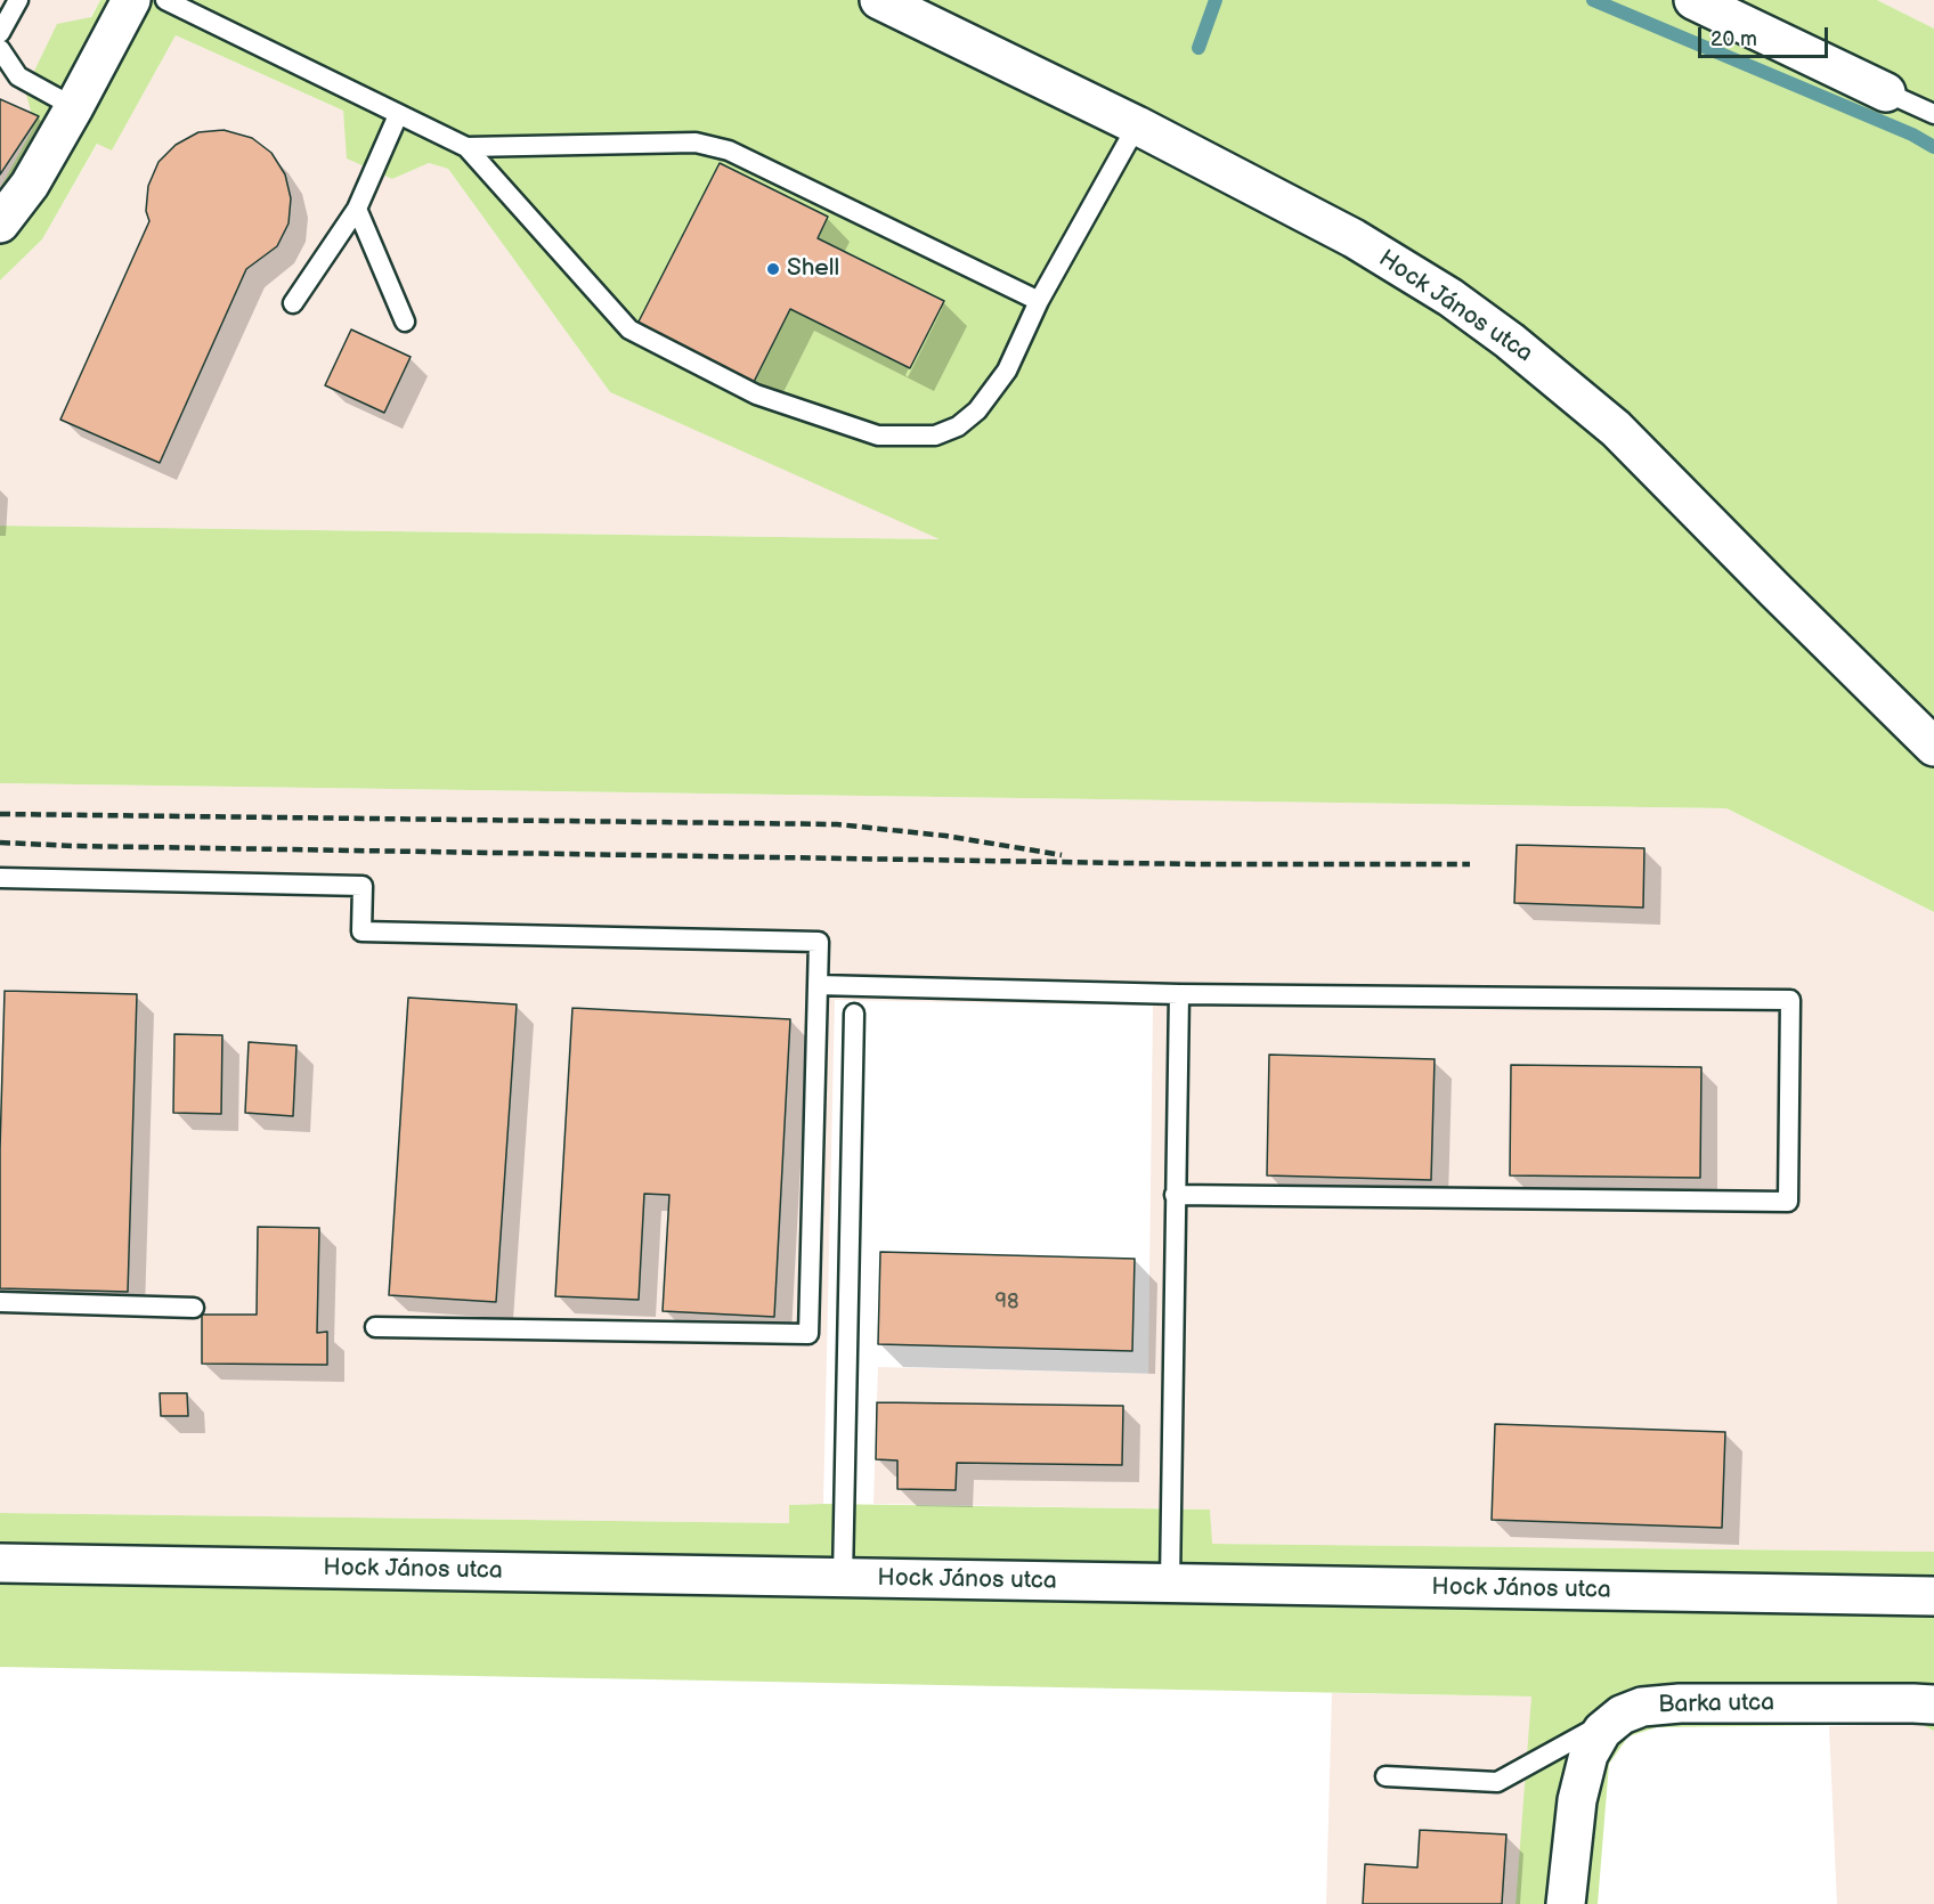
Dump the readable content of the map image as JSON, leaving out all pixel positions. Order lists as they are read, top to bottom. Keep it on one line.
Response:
{"streets":{"street":["Hock János utca","Barka utca"]},"places":["Shell"],"house_numbers":["98"],"scale_bar":"20 m"}
